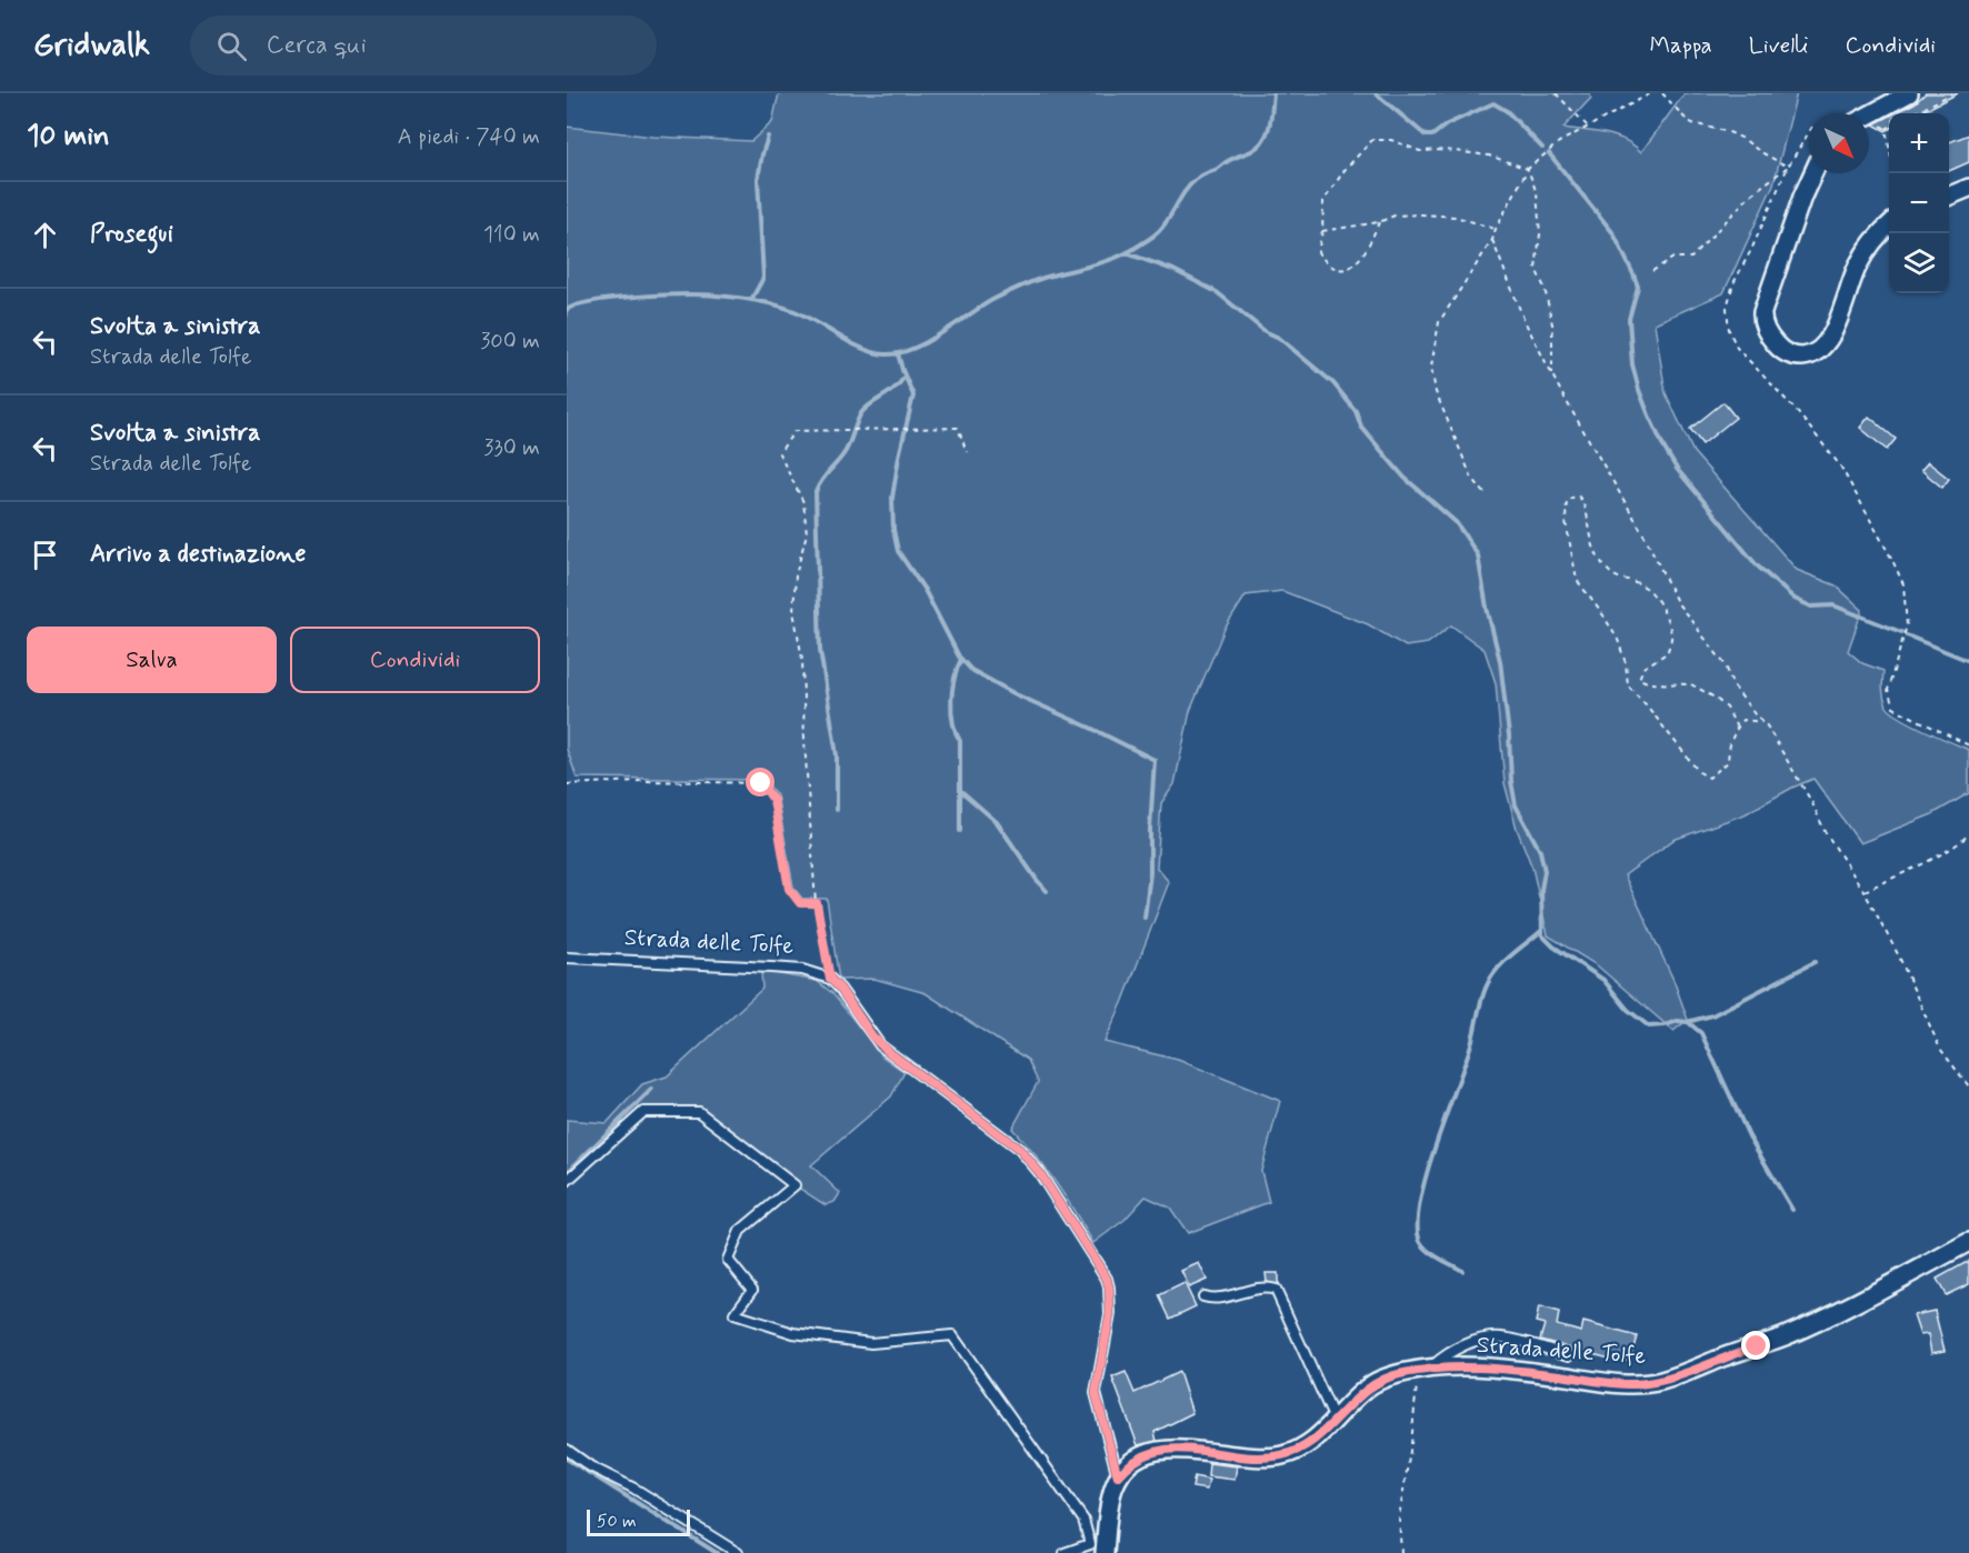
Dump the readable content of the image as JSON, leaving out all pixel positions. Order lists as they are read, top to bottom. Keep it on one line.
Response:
{"streets":{"street":["Strada delle Tolfe"]},"scale_bar":"50 m","north":"bottom right","page":{"header":"Gridwalk","search":"Cerca qui","nav":["Mappa","Livelli","Condividi"],"heading":["10 min","A piedi · 740 m"],"map_buttons":["+","−"],"list":[["Prosegui","110 m"],["Svolta a sinistra","Strada delle Tolfe","300 m"],["Svolta a sinistra","Strada delle Tolfe","330 m"],"Arrivo a destinazione"],"buttons":["Salva","Condividi"],"scale":"50 m"}}
